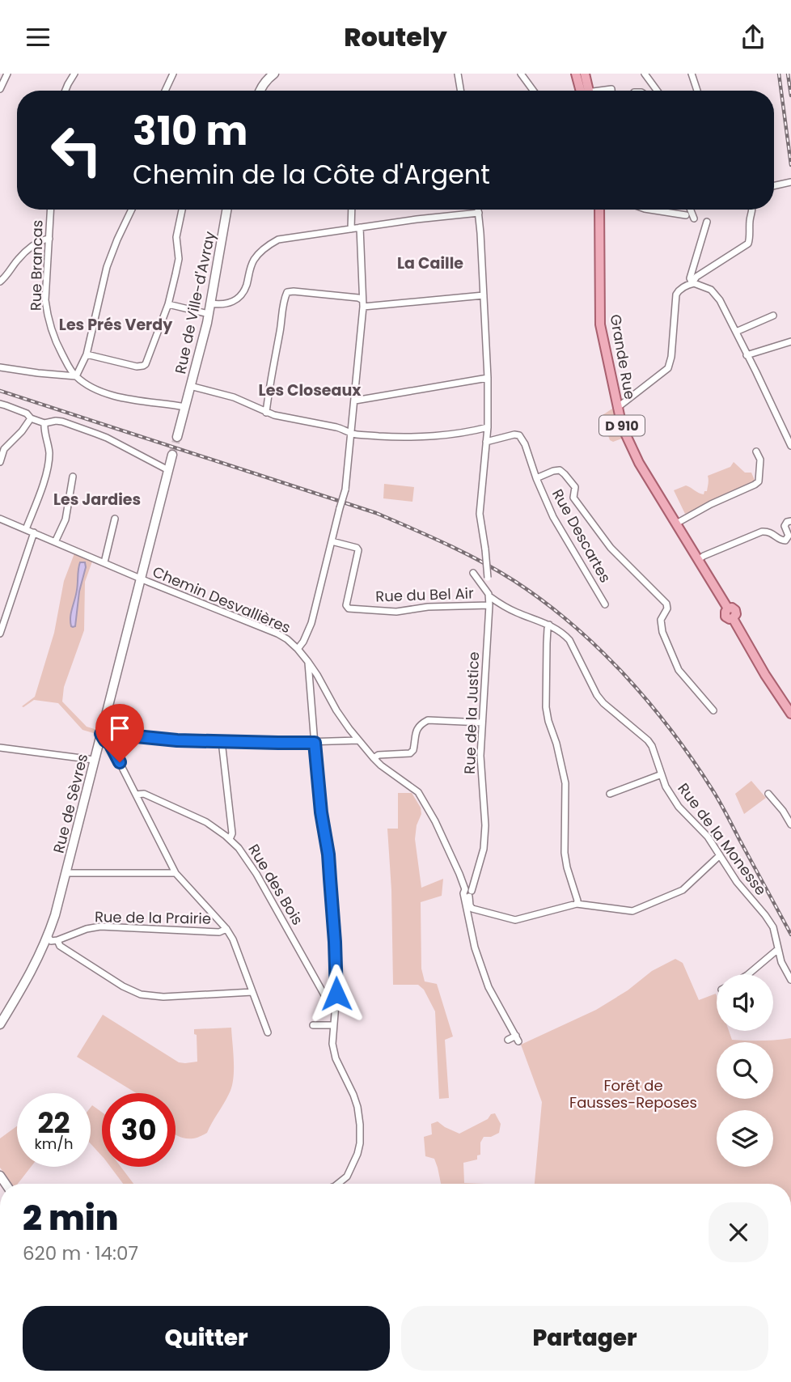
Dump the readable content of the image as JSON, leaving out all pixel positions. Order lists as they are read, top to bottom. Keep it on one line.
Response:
{"streets":{"main road":["Rue de Ville-d'Avray","Grande Rue","D 910","Rue de Sèvres"],"street":["Rue Brancas","Rue Descartes","Rue du Bel Air","Chemin Desvallières","Rue de la Justice","Rue de la Monesse","Rue des Bois","Rue de la Prairie"]},"crossings":[["Rue Brancas","Rue de Ville-d'Avray"],["Rue Descartes","Rue de la Justice"],["Rue du Bel Air","Rue de la Justice"],["Chemin Desvallières","Rue de la Justice"],["Chemin Desvallières","Rue de Sèvres"],["Rue de la Justice","Rue de la Monesse"]],"districts":["La Caille","Les Prés Verdy","Les Closeaux","Les Jardies"],"parks":["Forêt de Fausses-Reposes"],"page":{"header":"Routely","turn":["310 m","Chemin de la Côte d'Argent"],"speed":"22 km/h","limit":"30","heading":["2 min","620 m · 14:07"],"buttons":["Quitter","Partager"]}}
